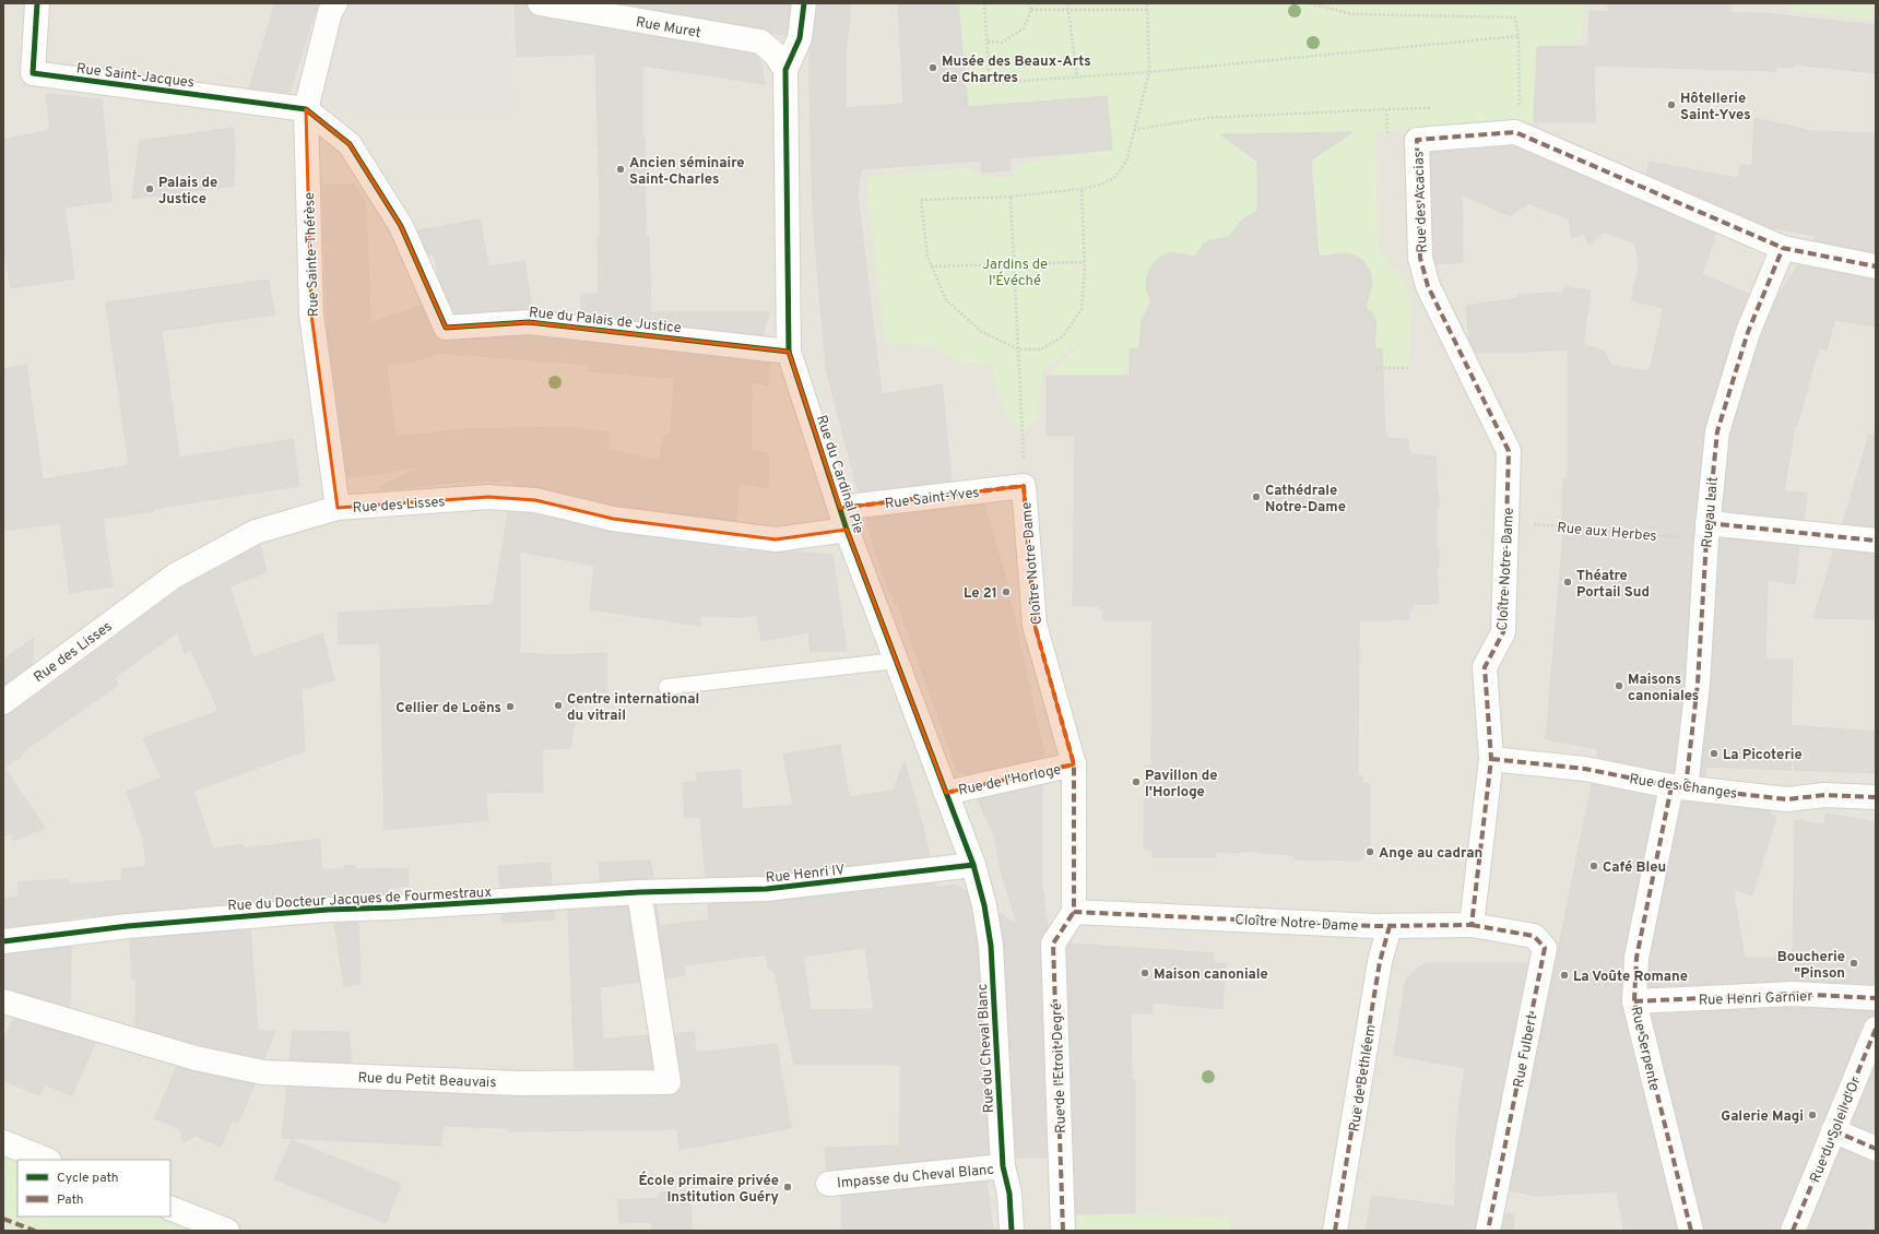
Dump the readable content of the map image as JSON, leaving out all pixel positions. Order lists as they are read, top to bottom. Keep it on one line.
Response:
{"streets":{"street":["Rue Muret","Rue Saint-Jacques","Rue des Acacias","Rue Sainte-Thérèse","Rue du Palais de Justice","Rue du Cardinal Pie","Rue Saint-Yves","Rue des Lisses","Rue au Lait","Cloître Notre-Dame","Rue de l'Horloge","Rue des Changes","Rue Henri IV","Rue du Docteur Jacques de Fourmestraux","Rue Henri Garnier","Rue du Cheval Blanc","Rue Serpente","Rue Fulbert","Rue de l'Etroit Degré","Rue de Bethléem","Rue du Petit Beauvais","Rue du Soleil d'Or","Impasse du Cheval Blanc"],"path":["Rue aux Herbes"]},"crossings":[["Rue Muret","Rue du Cardinal Pie"],["Rue Saint-Jacques","Rue Sainte-Thérèse"],["Rue Saint-Jacques","Rue du Palais de Justice"],["Rue des Acacias","Rue au Lait"],["Rue des Acacias","Cloître Notre-Dame"],["Rue Sainte-Thérèse","Rue du Palais de Justice"],["Rue Sainte-Thérèse","Rue des Lisses"],["Rue du Palais de Justice","Rue du Cardinal Pie"],["Rue du Cardinal Pie","Rue Saint-Yves"],["Rue du Cardinal Pie","Rue des Lisses"],["Rue du Cardinal Pie","Rue de l'Horloge"],["Rue du Cardinal Pie","Rue Henri IV"],["Rue du Cardinal Pie","Rue du Cheval Blanc"],["Rue Saint-Yves","Cloître Notre-Dame"],["Rue au Lait","Rue aux Herbes"],["Rue au Lait","Rue des Changes"],["Rue au Lait","Rue Serpente"],["Rue aux Herbes","Cloître Notre-Dame"],["Cloître Notre-Dame","Rue de l'Horloge"],["Cloître Notre-Dame","Rue des Changes"],["Cloître Notre-Dame","Rue Fulbert"],["Cloître Notre-Dame","Rue de l'Etroit Degré"],["Cloître Notre-Dame","Rue de Bethléem"],["Rue des Changes","Rue Serpente"],["Rue Henri IV","Rue du Docteur Jacques de Fourmestraux"],["Rue Henri IV","Rue du Cheval Blanc"],["Rue Henri IV","Rue du Petit Beauvais"],["Rue du Docteur Jacques de Fourmestraux","Rue du Petit Beauvais"],["Rue Henri Garnier","Rue Serpente"],["Rue du Cheval Blanc","Impasse du Cheval Blanc"]],"parks":["Jardins de l'Évéché"],"places":["Musée des Beaux-Arts de Chartres","Hôtellerie Saint-Yves","Ancien séminaire Saint-Charles","Palais de Justice","Cathédrale Notre-Dame","Théatre Portail Sud","Le 21","Maisons canoniales","Centre international du vitrail","Cellier de Loëns","La Picoterie","Pavillon de l'Horloge","Ange au cadran","Café Bleu","Boucherie \"Pinson","Maison canoniale","La Voûte Romane","Galerie Magi","École primaire privée Institution Guéry"],"legend":["Cycle path","Path"]}
